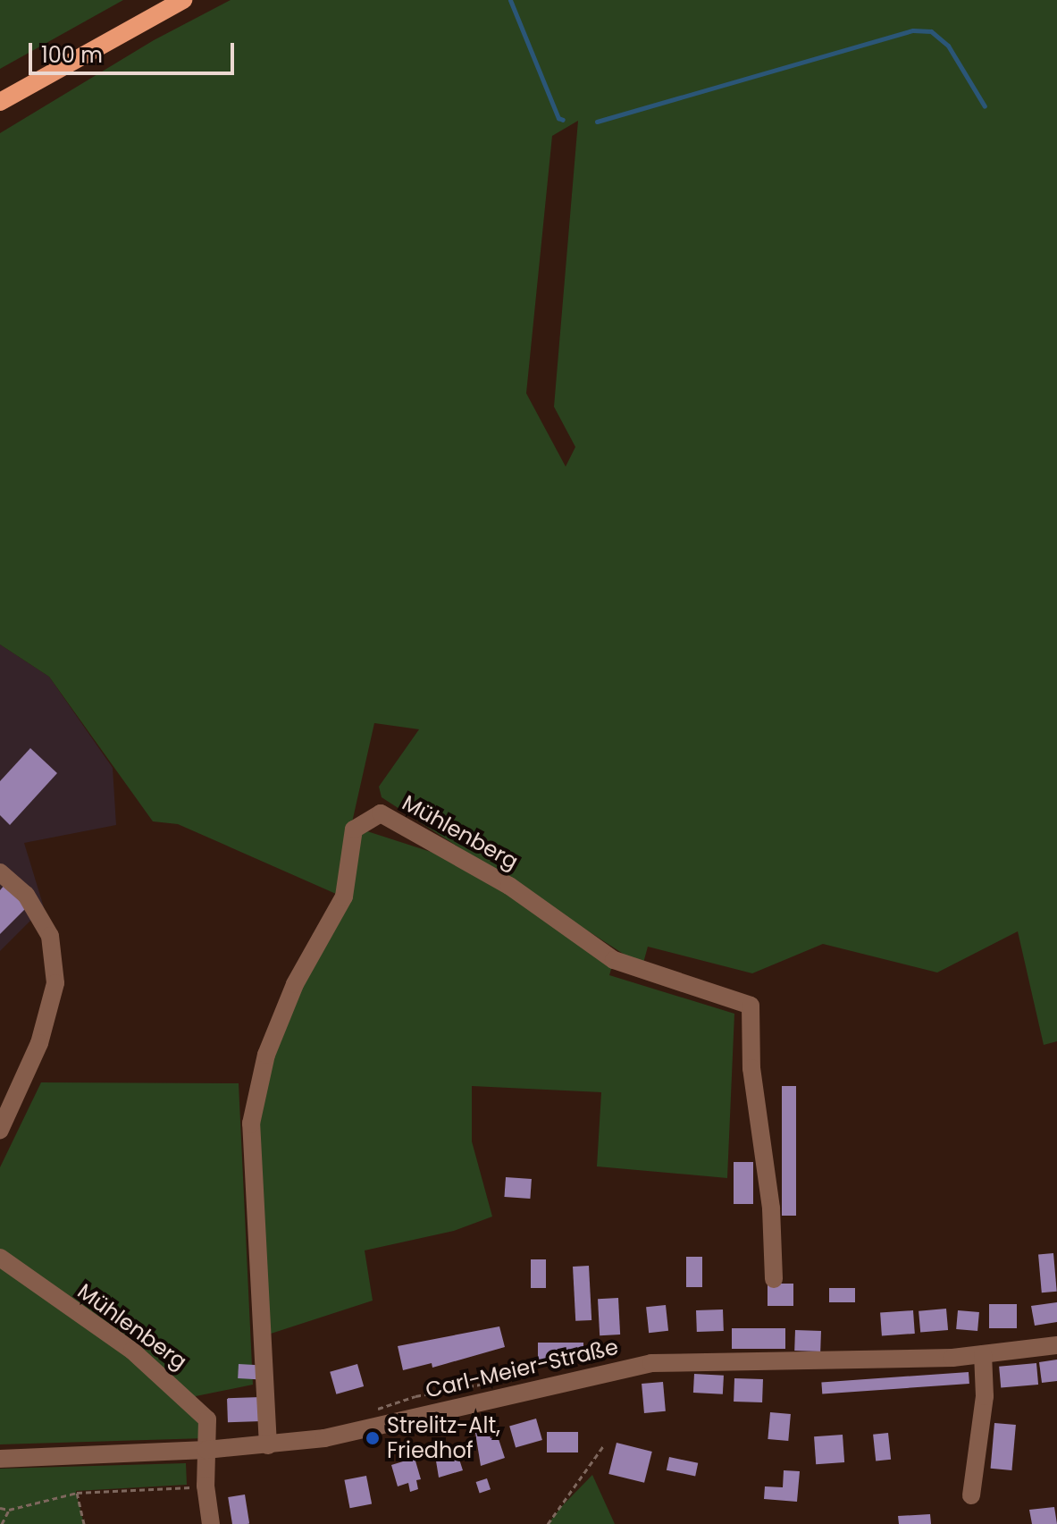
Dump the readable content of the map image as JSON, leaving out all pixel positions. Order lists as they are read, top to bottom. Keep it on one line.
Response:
{"streets":{"street":["Mühlenberg","Carl-Meier-Straße"]},"crossings":[["Mühlenberg","Carl-Meier-Straße"]],"places":["Strelitz-Alt, Friedhof"],"scale_bar":"100 m"}
